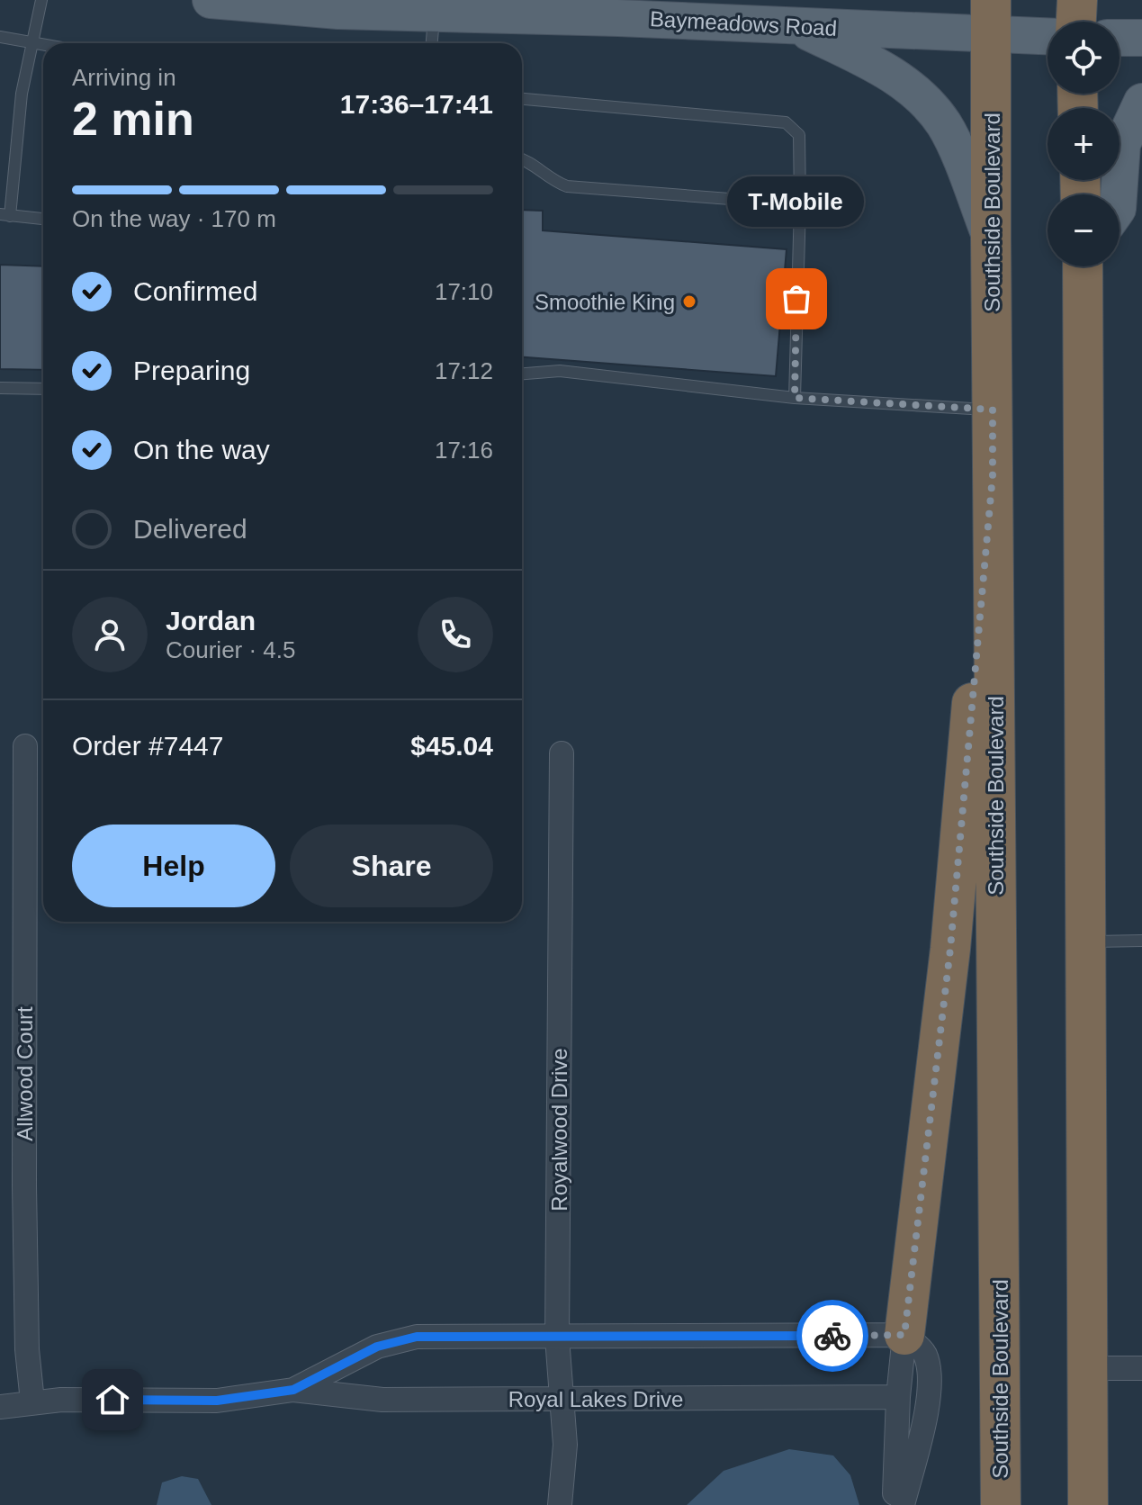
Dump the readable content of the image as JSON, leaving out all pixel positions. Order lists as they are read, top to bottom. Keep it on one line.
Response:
{"streets":{"highway":["Southside Boulevard"],"main road":["Baymeadows Road"],"street":["Allwood Court","Royalwood Drive","Royal Lakes Drive"]},"crossings":[["Baymeadows Road","Southside Boulevard"],["Allwood Court","Royal Lakes Drive"],["Royalwood Drive","Royal Lakes Drive"]],"places":["T-Mobile","Smoothie King"],"page":{"map_buttons":["+","−"],"heading":["2 min","Arriving in","17:36–17:41"],"panel":["Jordan","Courier · 4.5","Order #7447","$45.04"],"bar":"On the way · 170 m","bubble":"T-Mobile","list":[["Confirmed","17:10"],["Preparing","17:12"],["On the way","17:16"],"Delivered"],"buttons":["Help","Share"]}}
